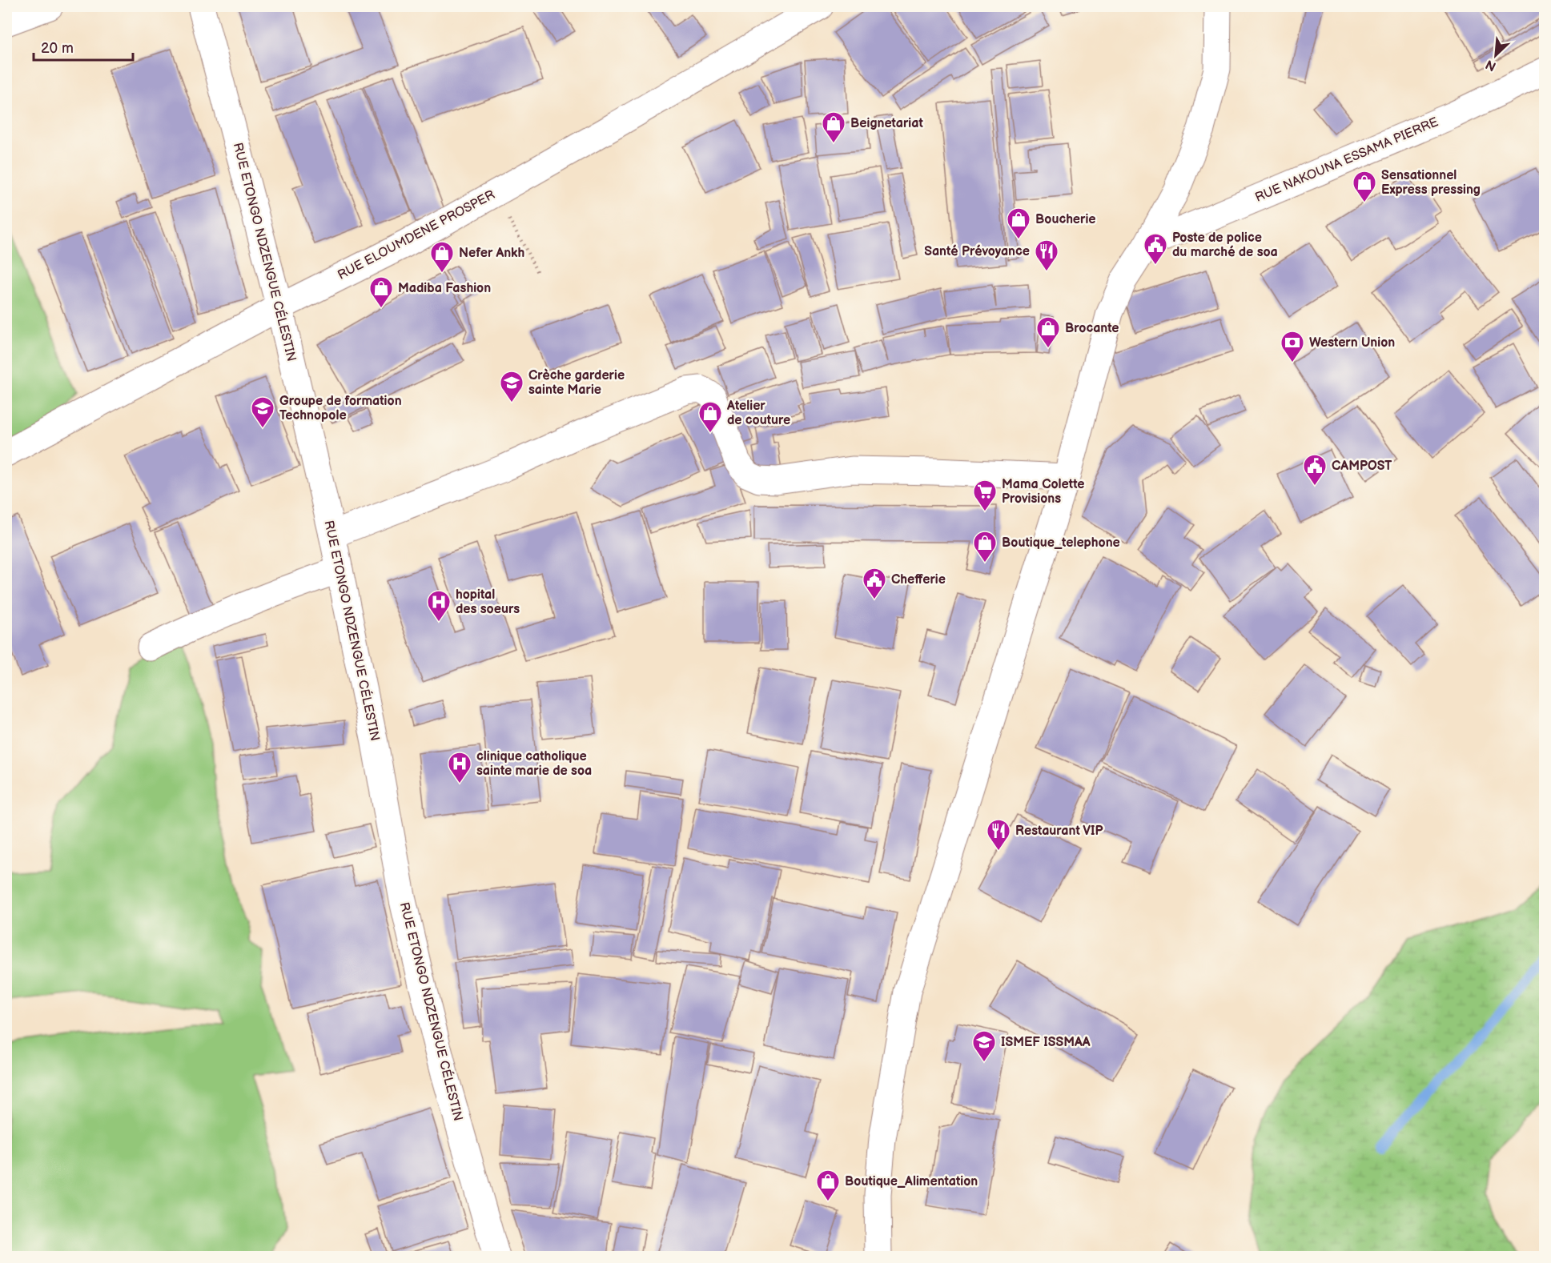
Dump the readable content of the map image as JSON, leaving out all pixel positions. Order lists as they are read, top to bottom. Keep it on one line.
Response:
{"streets":{"street":["RUE NAKOUNA ESSAMA PIERRE","RUE ELOUMDENE PROSPER","RUE ETONGO NDZENGUE CÉLESTIN"]},"crossings":[["RUE ELOUMDENE PROSPER","RUE ETONGO NDZENGUE CÉLESTIN"]],"places":{"shop":["Beignetariat","Sensationnel Express pressing","Boucherie","Nefer Ankh","Madiba Fashion","Brocante","Atelier de couture","Boutique_telephone","Boutique_Alimentation"],"public building":["Poste de police du marché de soa","CAMPOST","Chefferie"],"restaurant":["Santé Prévoyance","Restaurant VIP"],"bank":["Western Union"],"school or university":["Crèche garderie sainte Marie","Groupe de formation Technopole","ISMEF ISSMAA"],"supermarket":["Mama Colette Provisions"],"hospital":["hopital des soeurs","clinique catholique sainte marie de soa"]},"scale_bar":"20 m","north":"bottom left"}
